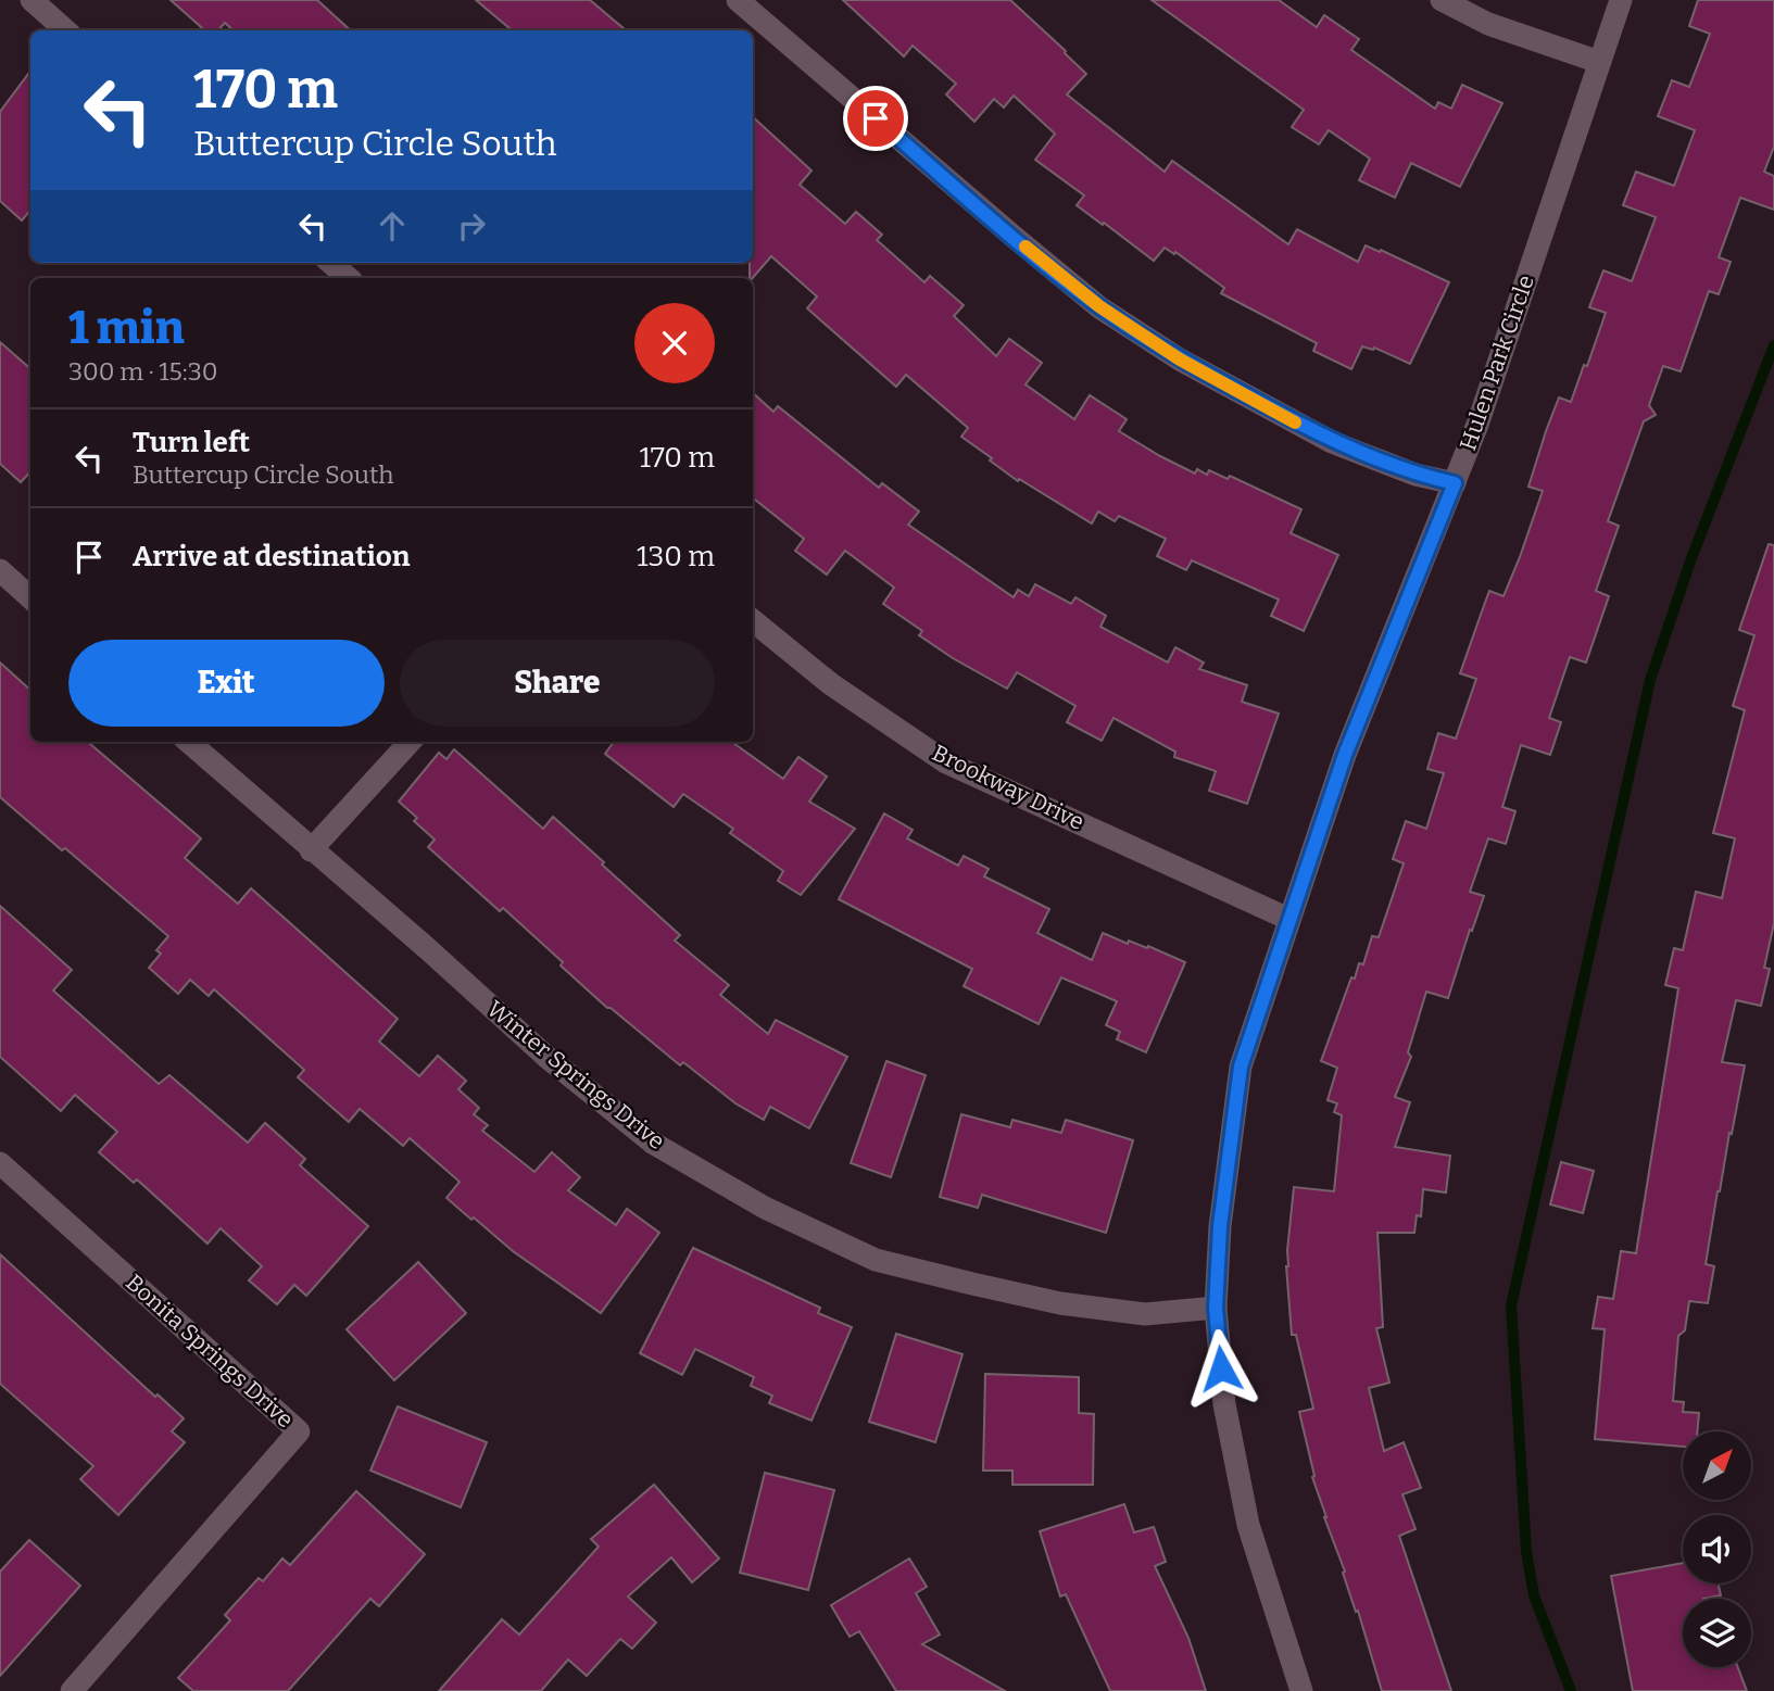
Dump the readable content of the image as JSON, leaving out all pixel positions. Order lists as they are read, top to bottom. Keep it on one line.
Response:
{"streets":{"street":["Hulen Park Circle","Brookway Drive","Winter Springs Drive","Bonita Springs Drive"]},"crossings":[["Hulen Park Circle","Brookway Drive"],["Hulen Park Circle","Winter Springs Drive"]],"north":"top right","page":{"turn":["170 m","Buttercup Circle South"],"heading":["1 min","300 m · 15:30"],"list":[{"name":"Turn left","note":"Buttercup Circle South","value":"170 m"},{"name":"Arrive at destination","value":"130 m"}],"buttons":["Exit","Share"]}}
